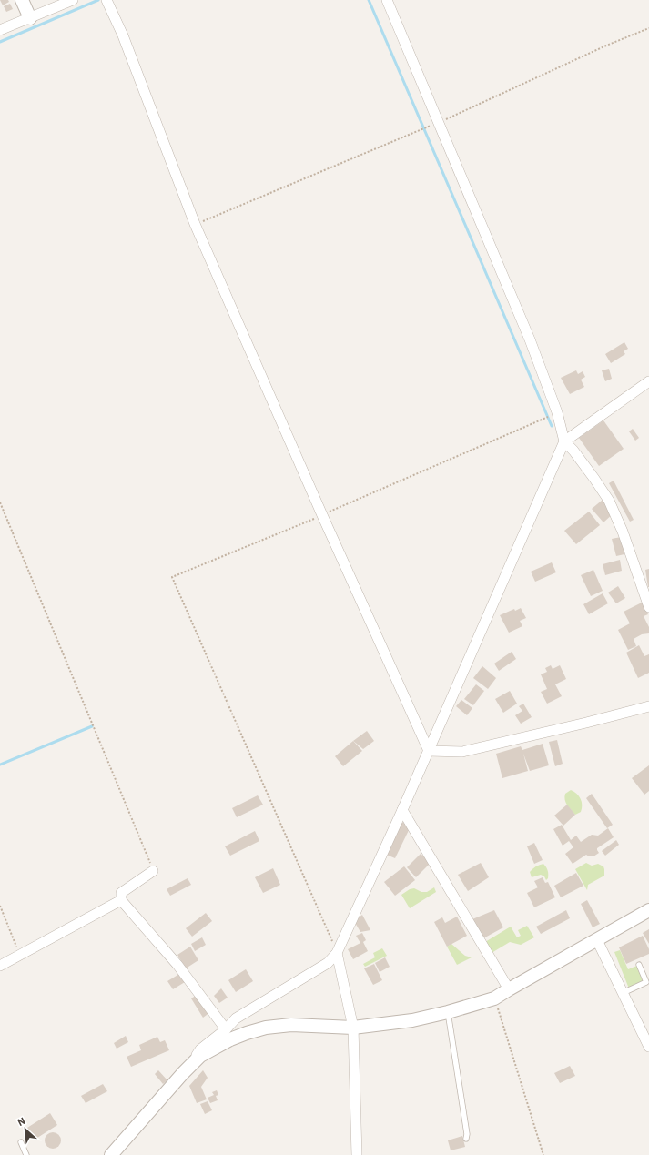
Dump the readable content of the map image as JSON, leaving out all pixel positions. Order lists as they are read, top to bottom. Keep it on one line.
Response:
{"north":"top left"}
